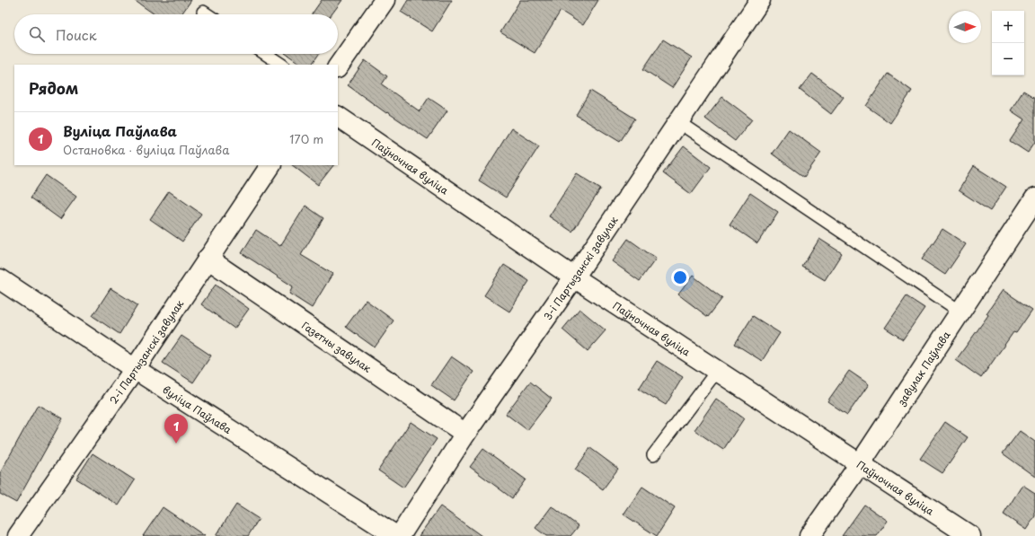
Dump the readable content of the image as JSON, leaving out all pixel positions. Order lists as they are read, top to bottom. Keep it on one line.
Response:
{"streets":{"street":["Паўночная вуліца","3-і Партызанскі завулак","Газетны завулак","2-і Партызанскі завулак","завулак Паўлава","вуліца Паўлава"]},"crossings":[["Паўночная вуліца","3-і Партызанскі завулак"],["Паўночная вуліца","завулак Паўлава"],["3-і Партызанскі завулак","Газетны завулак"],["Газетны завулак","2-і Партызанскі завулак"],["2-і Партызанскі завулак","вуліца Паўлава"]],"north":"right","page":{"map_buttons":["+","−"],"search":"Поиск","heading":"Рядом","list":[{"mark":"1","name":"Вуліца Паўлава","note":"Остановка · вуліца Паўлава","value":"170 m"}],"pins":"1"}}
